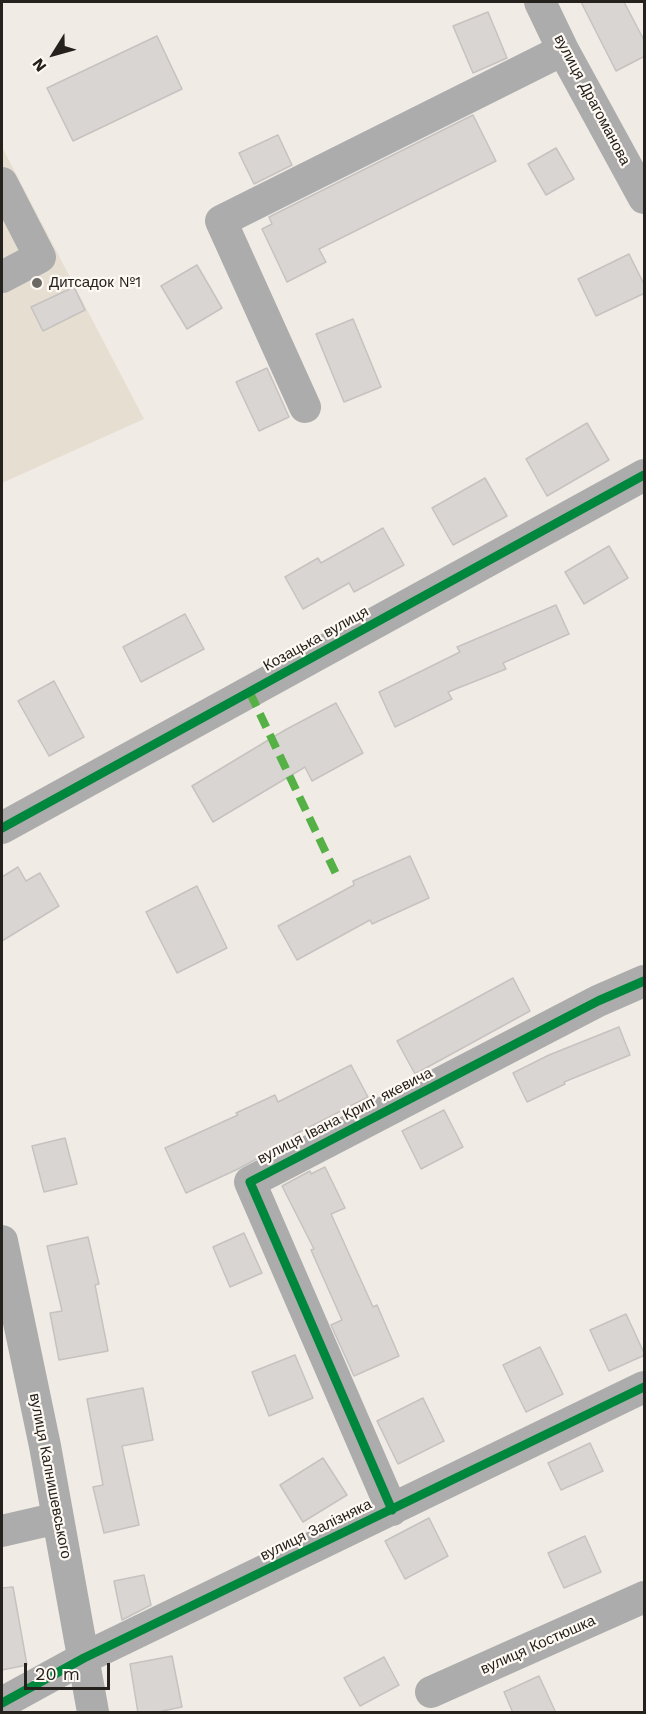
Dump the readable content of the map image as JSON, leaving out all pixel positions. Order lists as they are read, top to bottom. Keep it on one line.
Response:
{"streets":{"street":["вулиця Драгоманова","Козацька вулиця","вулиця Івана Крипʼякевича","вулиця Калнишевського","вулиця Залізняка","вулиця Костюшка"]},"crossings":[["вулиця Івана Крипʼякевича","вулиця Залізняка"],["вулиця Калнишевського","вулиця Залізняка"]],"places":["Дитсадок №1"],"scale_bar":"20 m","north":"bottom left"}
